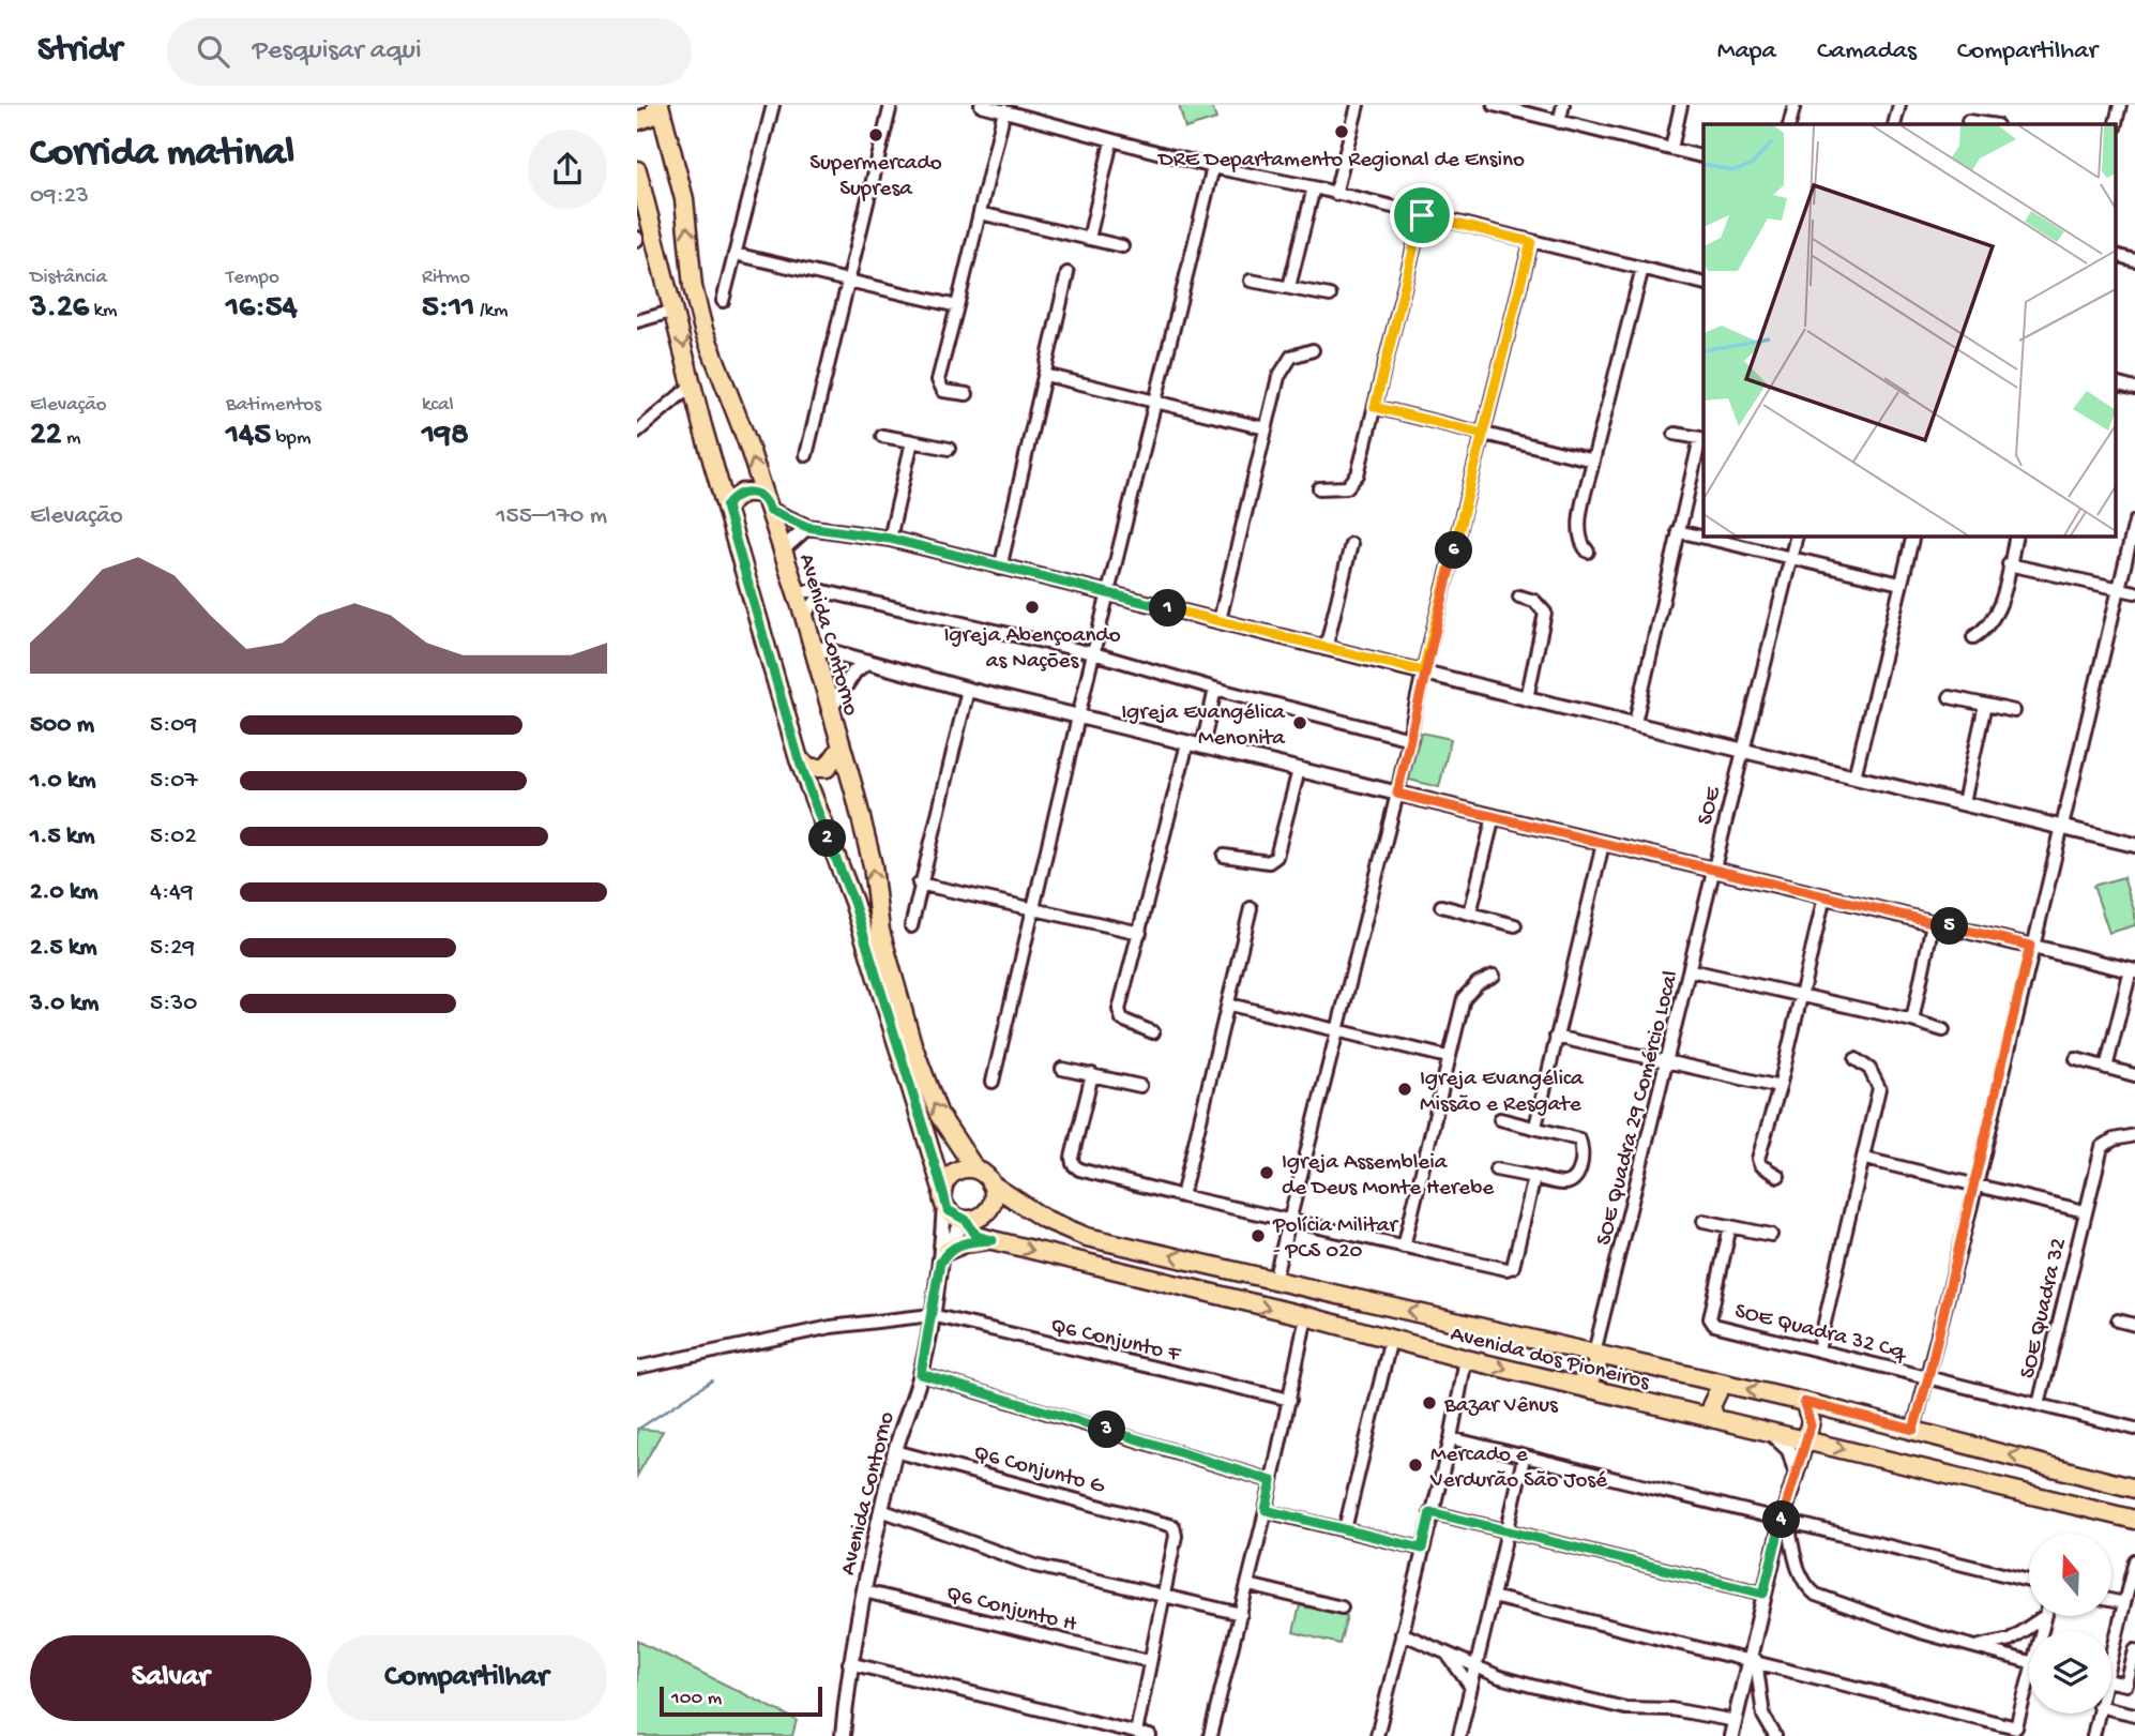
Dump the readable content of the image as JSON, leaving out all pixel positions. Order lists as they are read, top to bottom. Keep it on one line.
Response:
{"streets":{"main road":["Avenida Contorno","Avenida dos Pioneiros"],"street":["SOE","SOE Quadra 29 Comércio Local","SOE Quadra 32","SOE Quadra 32 Cq","Q6 Conjunto F","Q6 Conjunto G","Q6 Conjunto H"]},"crossings":[["Avenida Contorno","Q6 Conjunto F"],["Avenida Contorno","Avenida dos Pioneiros"],["Avenida Contorno","Q6 Conjunto G"],["Avenida Contorno","Q6 Conjunto H"],["SOE","SOE Quadra 29 Comércio Local"],["SOE Quadra 29 Comércio Local","Avenida dos Pioneiros"],["SOE Quadra 32","SOE Quadra 32 Cq"],["SOE Quadra 32 Cq","Avenida dos Pioneiros"]],"places":["DRE Departamento Regional de Ensino","Supermercado Supresa","Igreja Abençoando as Nações","Igreja Evangélica Menonita","Igreja Evangélica Missão e Resgate","Igreja Assembleia de Deus Monte Herebe","Polícia Militar - PCS 020","Bazar Vênus","Mercado e Verdurão São José"],"scale_bar":"100 m","north":"top","page":{"header":"Stridr","search":"Pesquisar aqui","nav":["Mapa","Camadas","Compartilhar"],"heading":["Corrida matinal","09:23"],"stats":[["Distância","3.26 km"],["Tempo","16:54"],["Ritmo","5:11 /km"],["Elevação","22 m"],["Batimentos","145 bpm"],["kcal","198"]],"chart":["Elevação","155–170 m"],"pins":["6","1","2","5","3","4"],"list":[{"name":"500 m","note":"5:09"},{"name":"1.0 km","note":"5:07"},{"name":"1.5 km","note":"5:02"},{"name":"2.0 km","note":"4:49"},{"name":"2.5 km","note":"5:29"},{"name":"3.0 km","note":"5:30"}],"buttons":["Salvar","Compartilhar"],"scale":"100 m"}}
